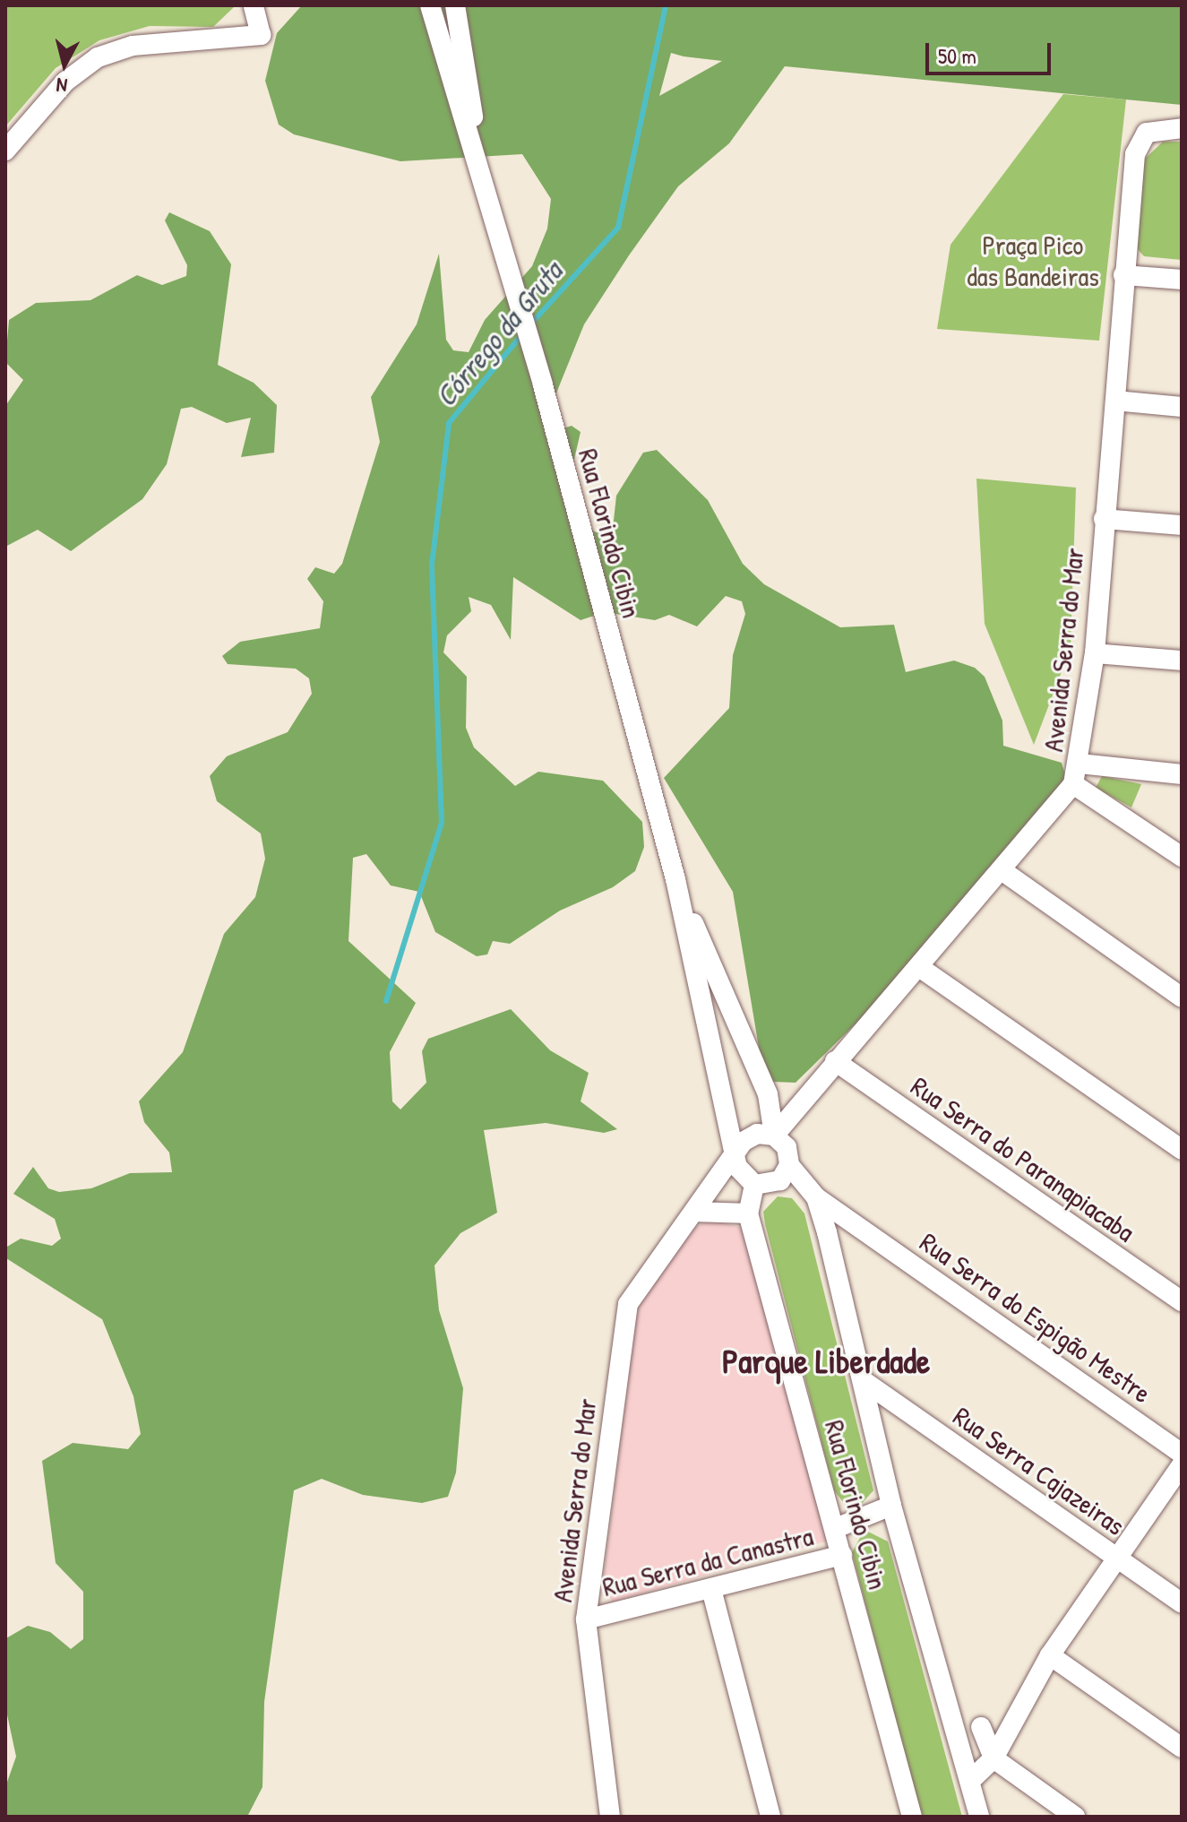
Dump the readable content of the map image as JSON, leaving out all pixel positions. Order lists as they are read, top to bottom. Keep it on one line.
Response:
{"streets":{"street":["Rua Florindo Cibin","Avenida Serra do Mar","Rua Serra do Paranapiacaba","Rua Serra do Espigão Mestre","Rua Serra Cajazeiras","Rua Serra da Canastra"]},"crossings":[["Rua Florindo Cibin","Avenida Serra do Mar"],["Rua Florindo Cibin","Rua Serra do Espigão Mestre"],["Rua Florindo Cibin","Rua Serra Cajazeiras"],["Rua Florindo Cibin","Rua Serra da Canastra"],["Avenida Serra do Mar","Rua Serra do Paranapiacaba"],["Avenida Serra do Mar","Rua Serra da Canastra"]],"districts":["Parque Liberdade"],"water":["Córrego da Gruta"],"parks":["Praça Pico das Bandeiras"],"scale_bar":"50 m","north":"bottom"}
